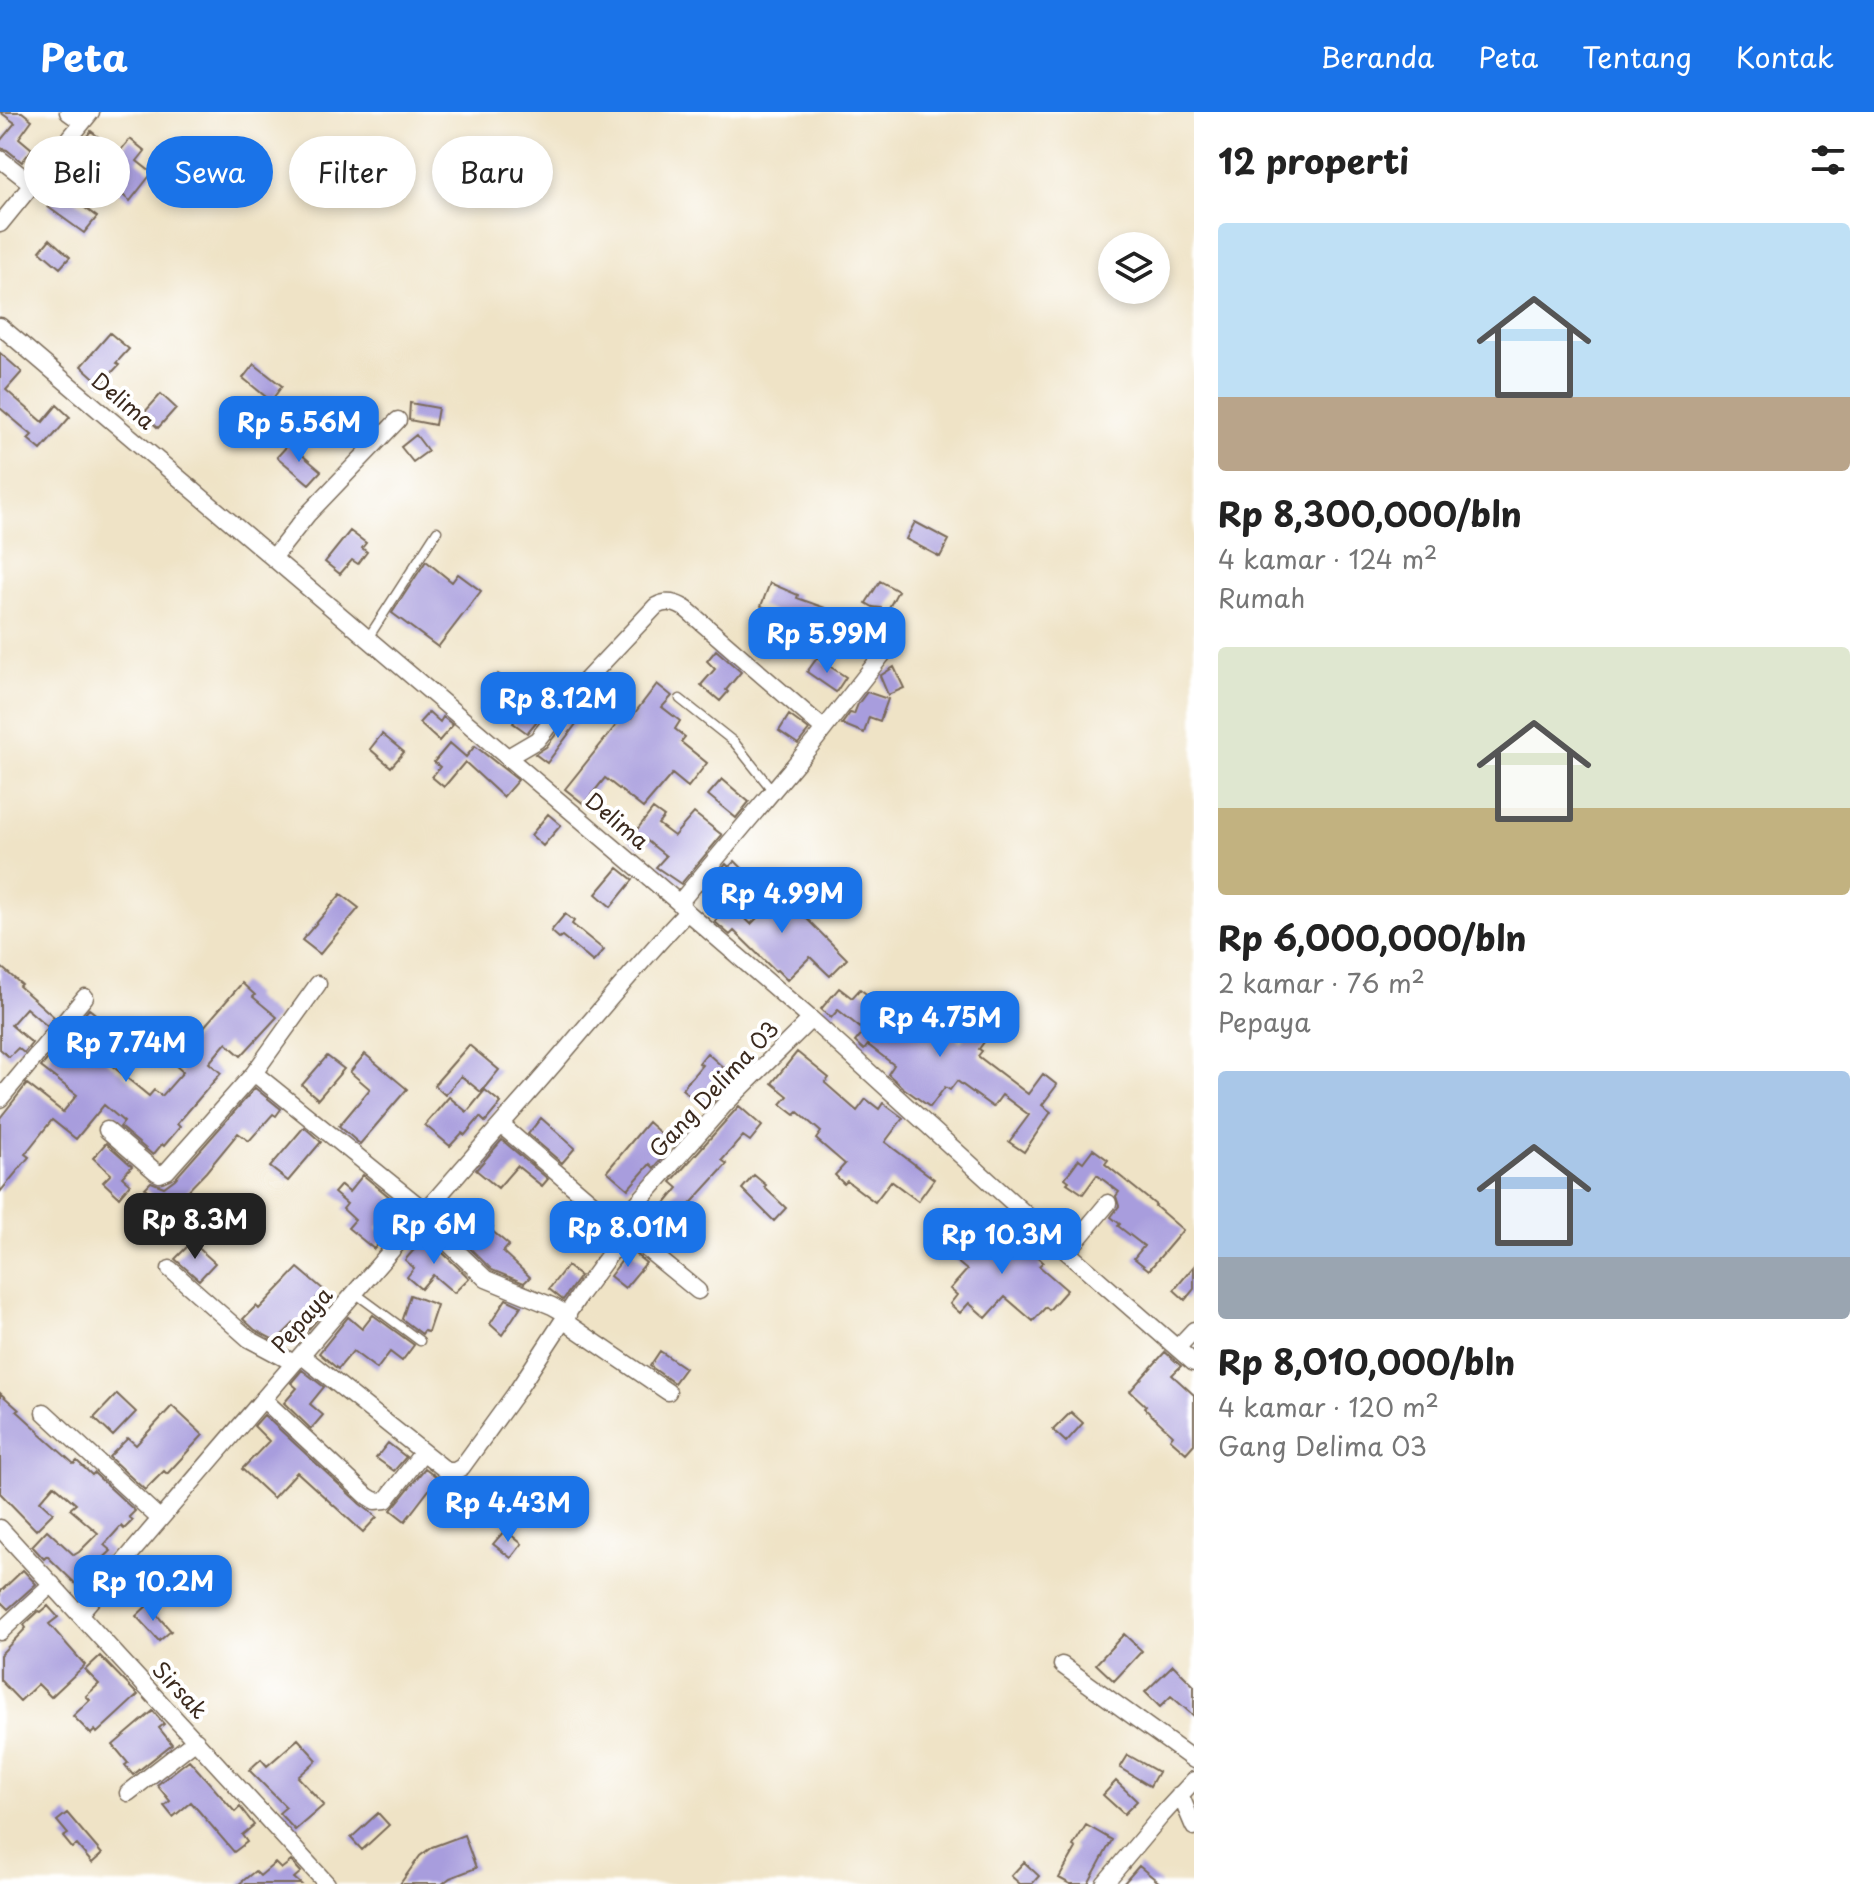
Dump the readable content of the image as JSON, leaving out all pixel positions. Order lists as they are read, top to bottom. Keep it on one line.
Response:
{"streets":{"street":["Delima","Gang Delima 03","Pepaya","Sirsak"]},"crossings":[["Delima","Gang Delima 03"],["Delima","Pepaya"],["Pepaya","Sirsak"]],"page":{"header":"Peta","nav":["Beranda","Peta","Tentang","Kontak"],"heading":"12 properti","chip":["Beli","Sewa","Filter","Baru"],"list":[{"name":"Rp 8,300,000/bln","note":"4 kamar · 124 m² · Rumah"},{"name":"Rp 6,000,000/bln","note":"2 kamar · 76 m² · Pepaya"},{"name":"Rp 8,010,000/bln","note":"4 kamar · 120 m² · Gang Delima 03"}],"price":["Rp 5.56M","Rp 5.99M","Rp 8.12M","Rp 4.99M","Rp 4.75M","Rp 7.74M","Rp 8.3M","Rp 6M","Rp 8.01M","Rp 10.3M","Rp 4.43M","Rp 10.2M"]}}
